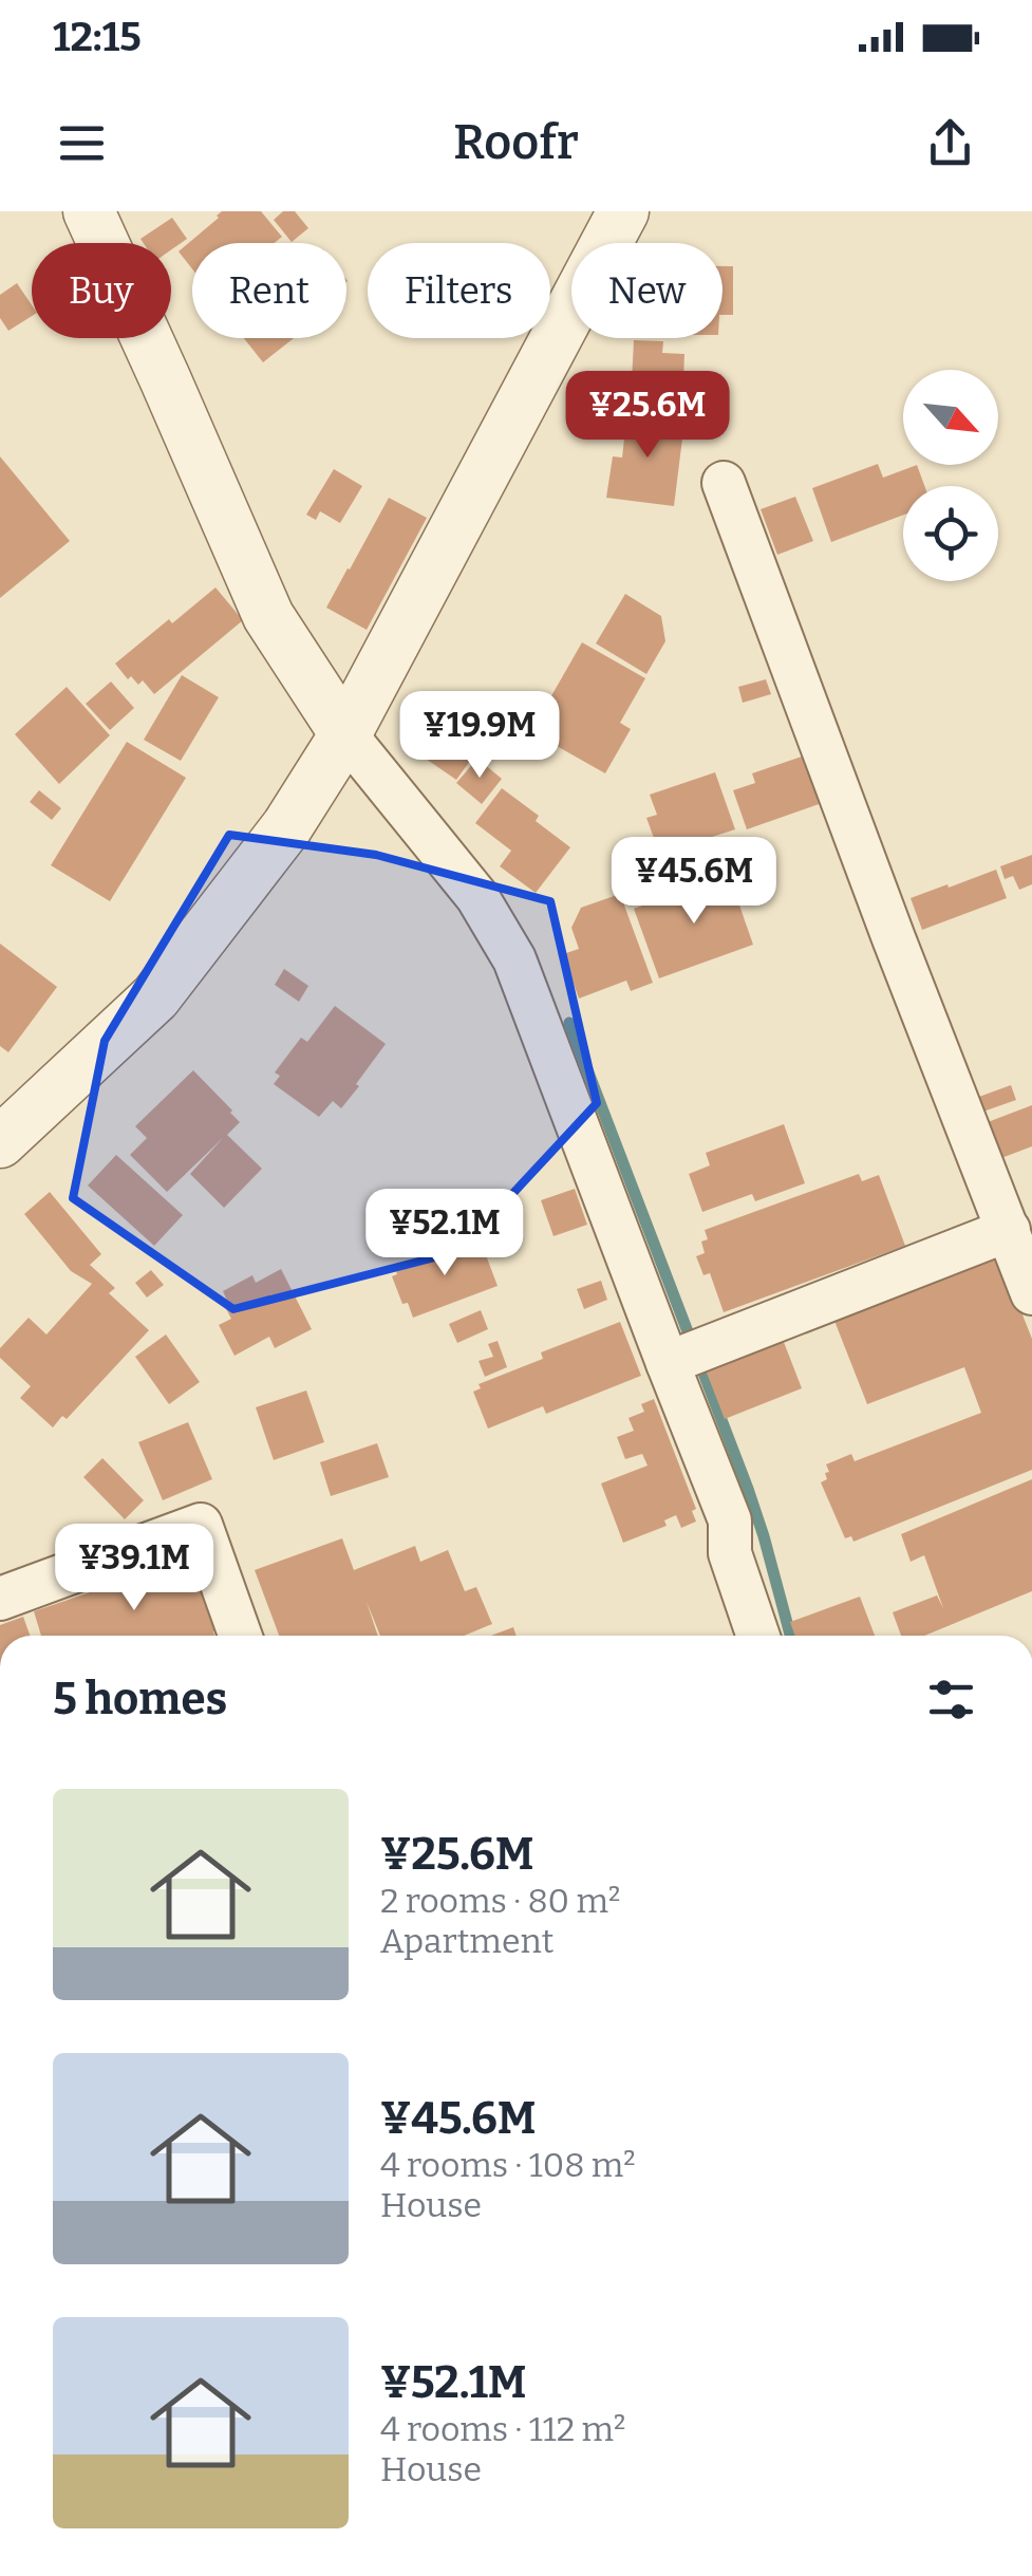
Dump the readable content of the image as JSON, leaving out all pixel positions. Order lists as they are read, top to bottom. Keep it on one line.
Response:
{"north":"bottom right","page":{"status":"12:15","header":"Roofr","chip":["Buy","Rent","Filters","New"],"price":["¥25.6M","¥19.9M","¥45.6M","¥52.1M","¥39.1M"],"heading":"5 homes","list":[{"name":"¥25.6M","note":"2 rooms · 80 m² · Apartment"},{"name":"¥45.6M","note":"4 rooms · 108 m² · House"},{"name":"¥52.1M","note":"4 rooms · 112 m² · House"}]}}
